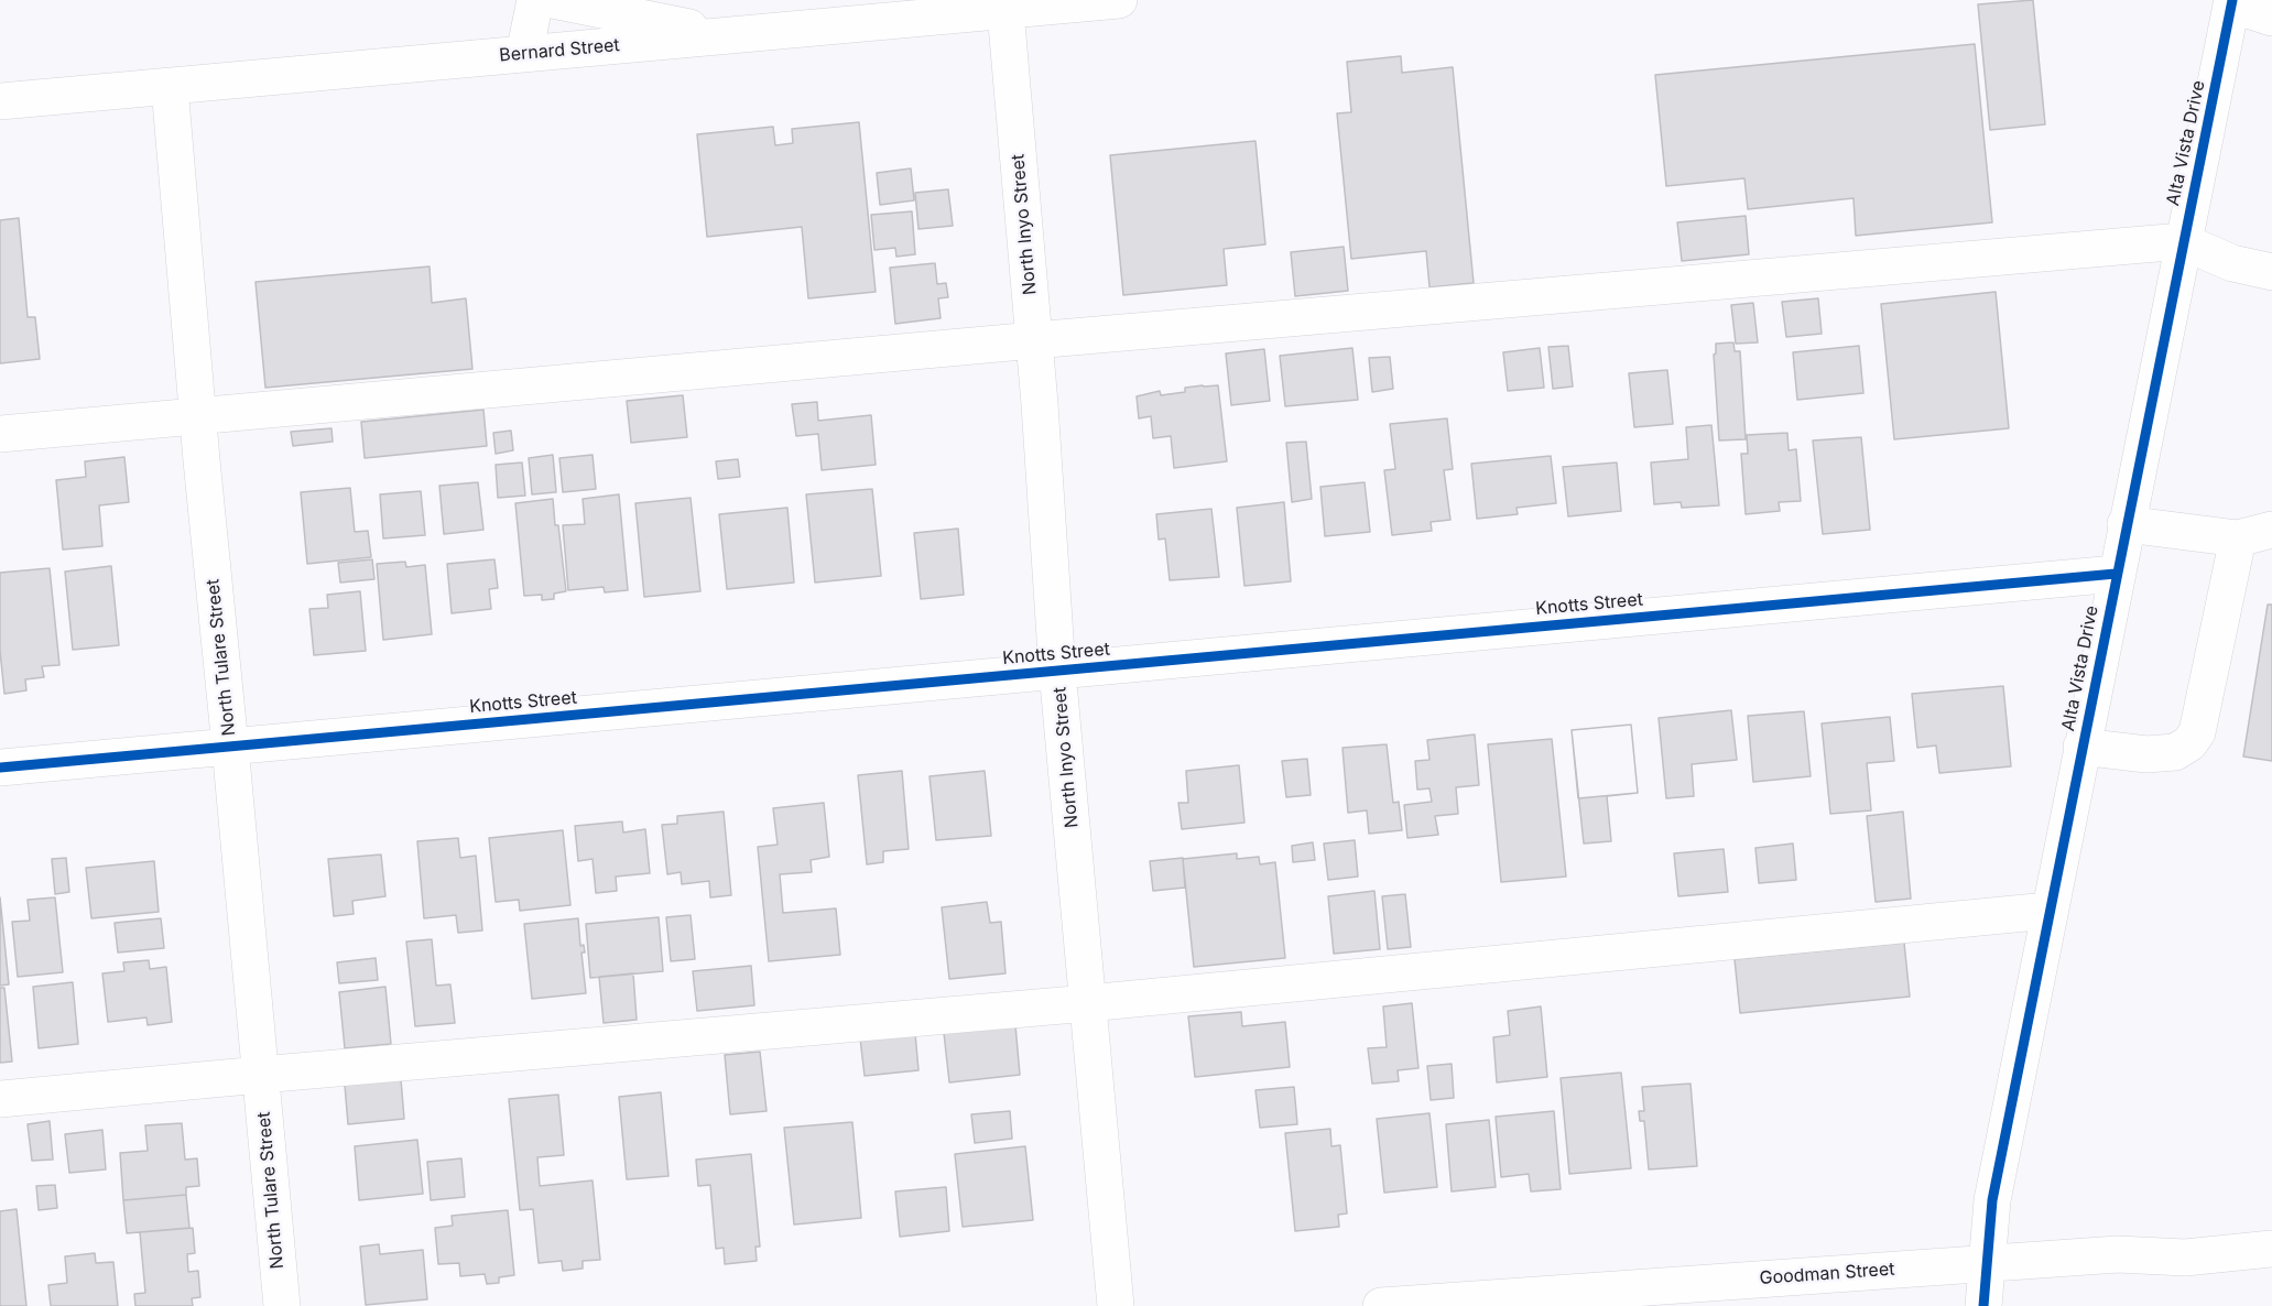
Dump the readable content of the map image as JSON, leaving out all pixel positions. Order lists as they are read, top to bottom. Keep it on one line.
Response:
{"streets":{"street":["Bernard Street","Alta Vista Drive","North Inyo Street","Knotts Street","North Tulare Street","Goodman Street"]},"crossings":[["Bernard Street","North Inyo Street"],["Bernard Street","North Tulare Street"],["Alta Vista Drive","Knotts Street"],["Alta Vista Drive","Goodman Street"],["North Inyo Street","Knotts Street"],["Knotts Street","North Tulare Street"]]}
